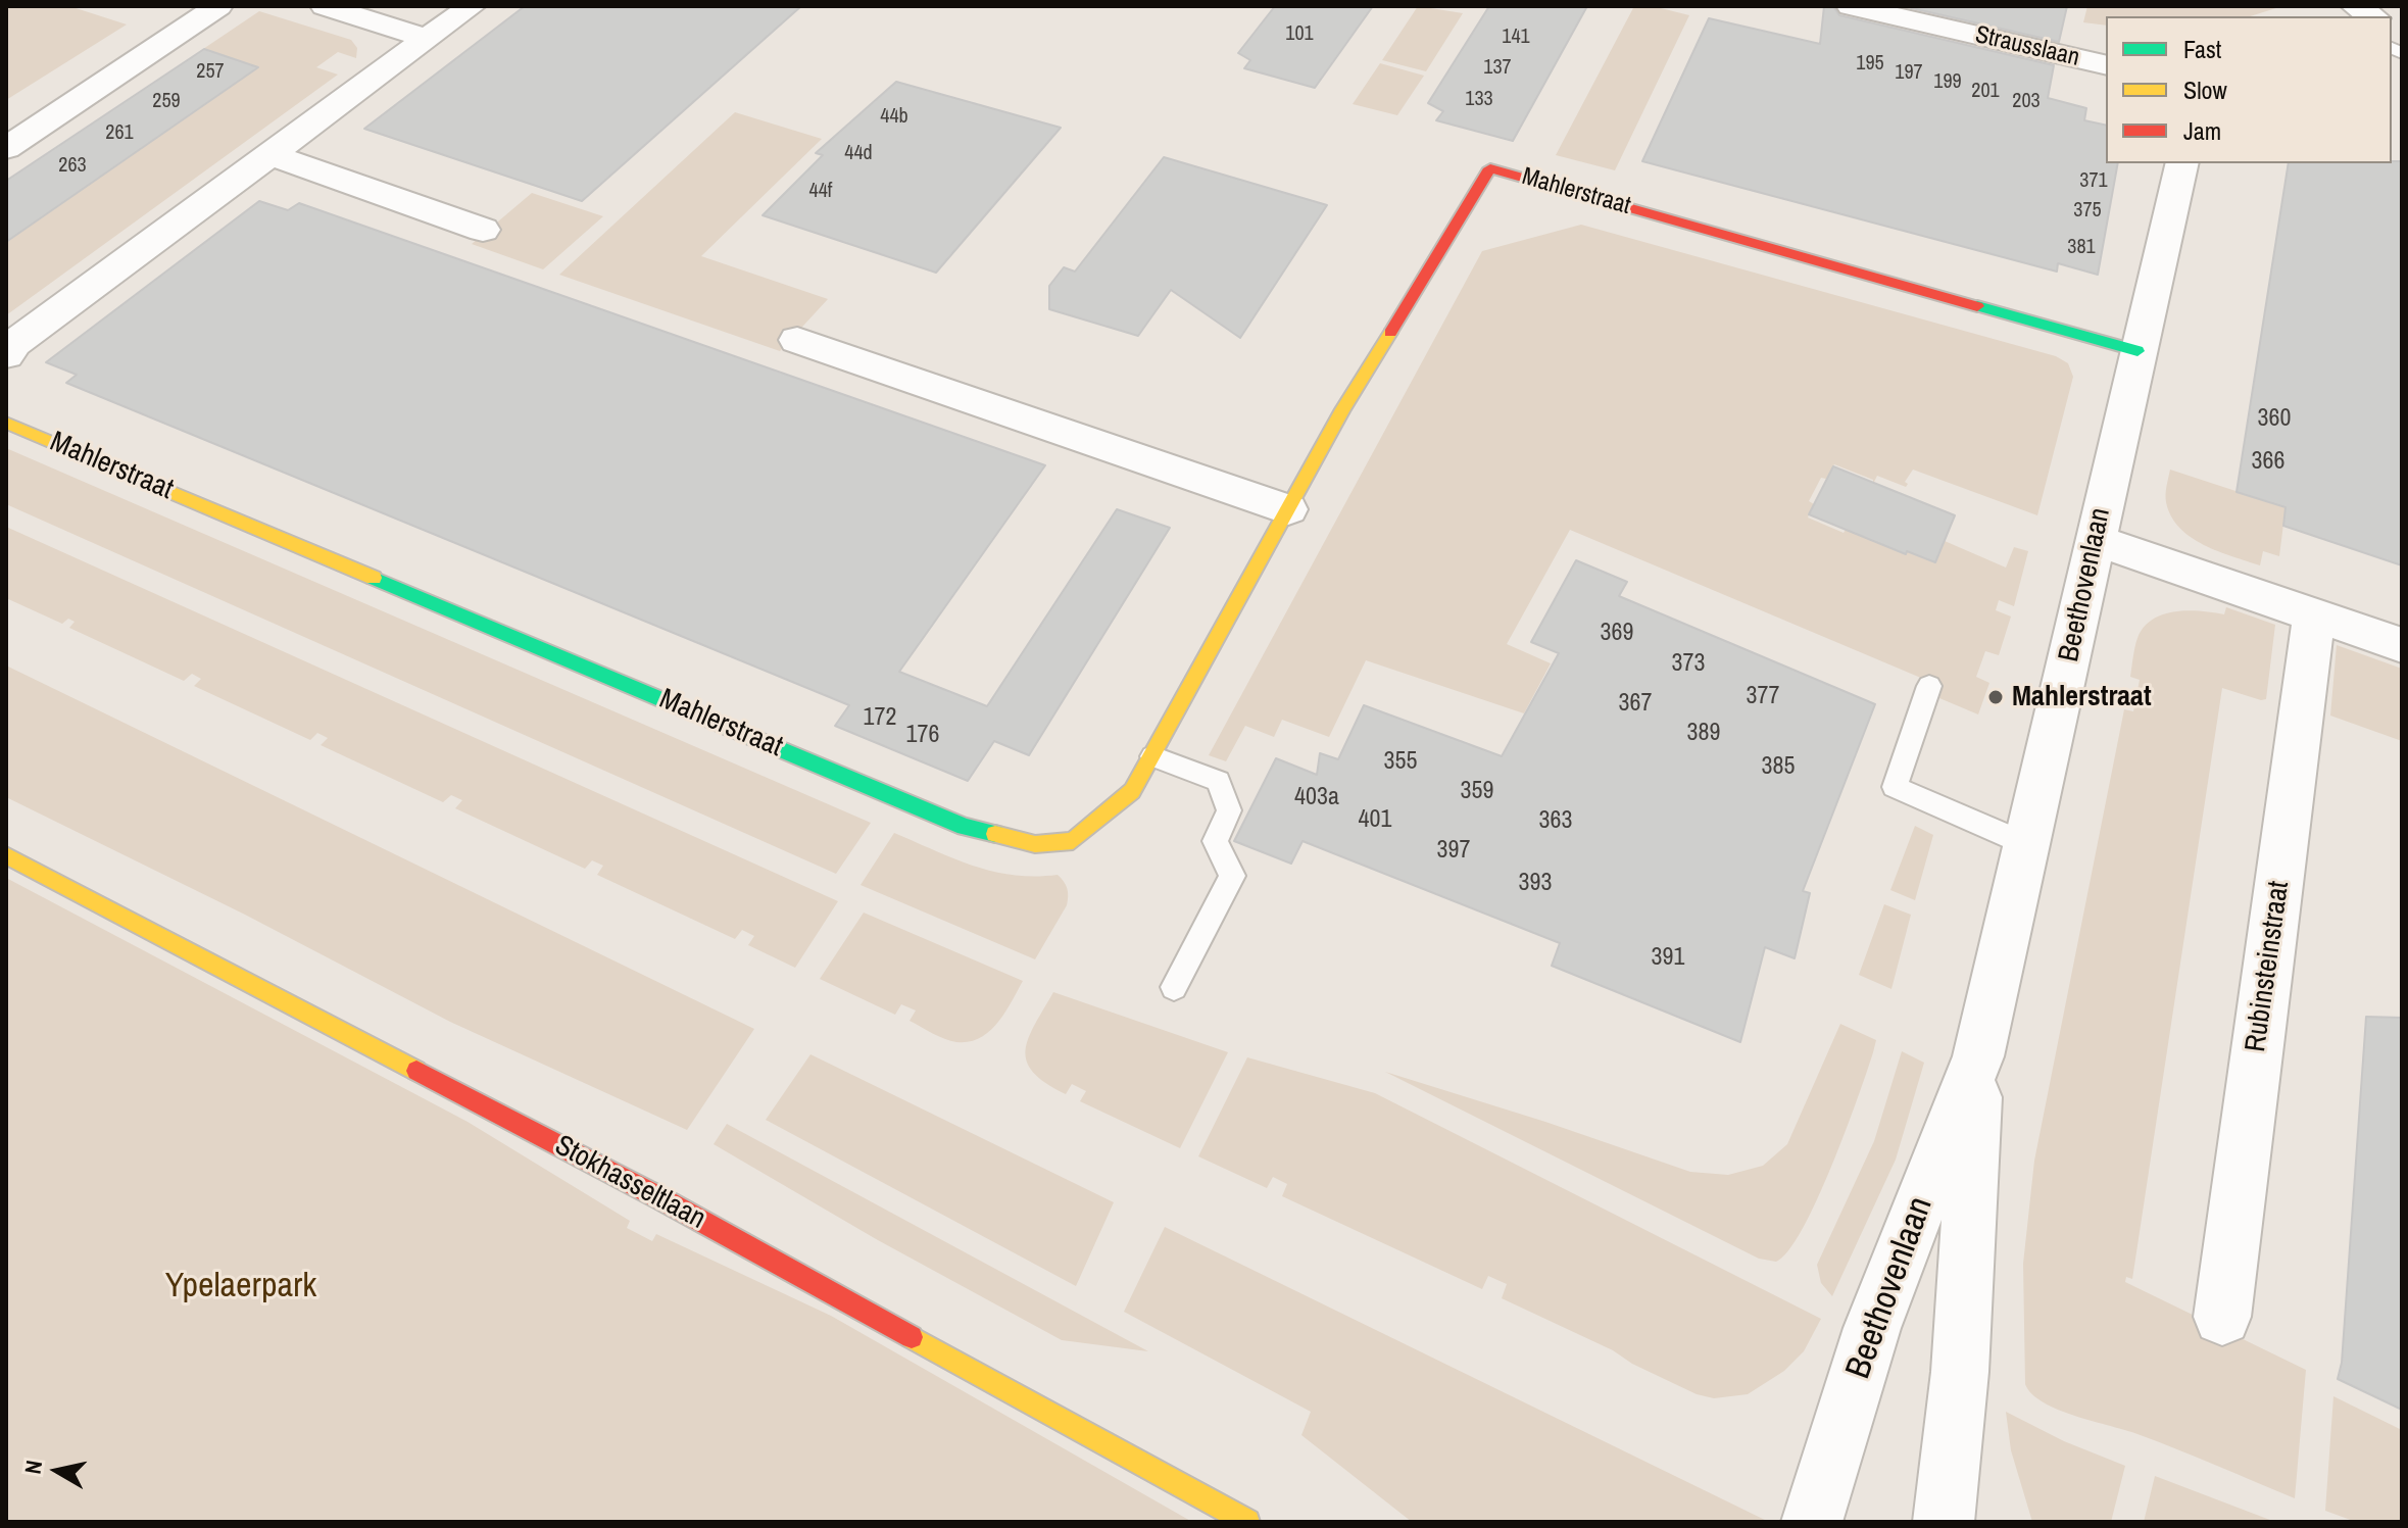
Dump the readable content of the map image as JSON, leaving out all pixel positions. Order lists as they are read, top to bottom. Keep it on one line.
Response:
{"streets":{"street":["Strausslaan","Mahlerstraat","Beethovenlaan","Rubinsteinstraat","Stokhasseltlaan"]},"crossings":[["Mahlerstraat","Beethovenlaan"]],"parks":["Ypelaerpark"],"places":["Mahlerstraat"],"house_numbers":["101","141","195","137","257","197","199","201","133","259","203","44b","261","44d","263","371","44f","375","381","360","366","369","373","377","367","172","389","176","355","385","359","403a","401","363","397","393","391"],"legend":["Fast","Slow","Jam"],"north":"left"}
